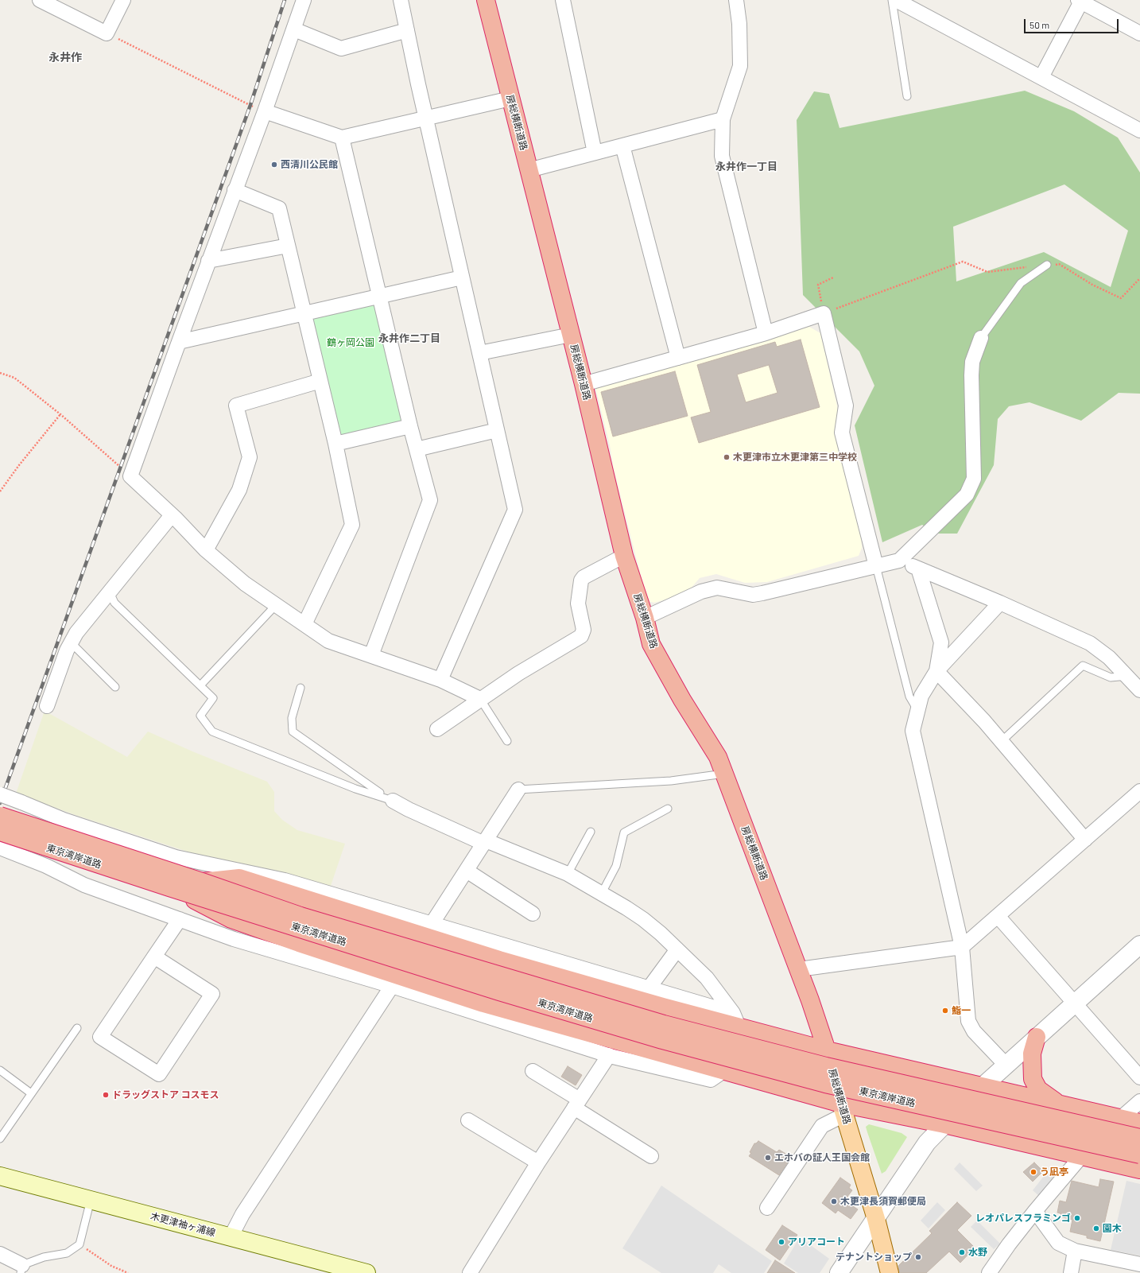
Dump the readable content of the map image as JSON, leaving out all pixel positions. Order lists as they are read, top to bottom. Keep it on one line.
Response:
{"streets":{"highway":["房総横断道路","東京湾岸道路"],"main road":["木更津袖ヶ浦線"]},"districts":["永井作","永井作一丁目","永井作二丁目"],"parks":["鶴ヶ岡公園"],"places":["西清川公民館","木更津市立木更津第三中学校","鮨一","ドラッグストア コスモス","エホバの証人王国会館","う凪亭","木更津長須賀郵便局","レオパレスフラミンゴ","園木","アリアコート","水野","テナントショップ"],"scale_bar":"50 m"}
